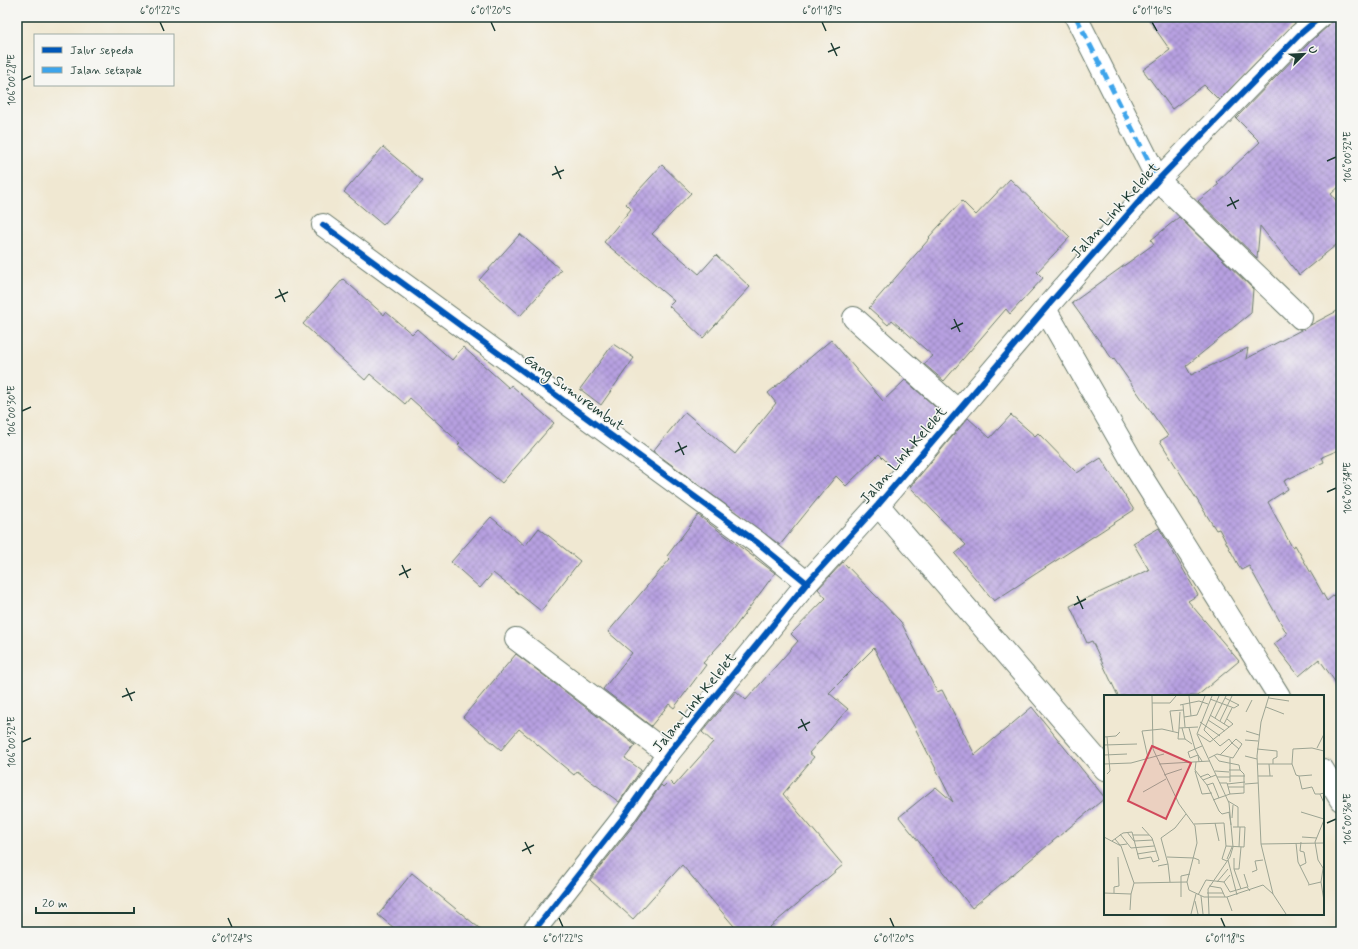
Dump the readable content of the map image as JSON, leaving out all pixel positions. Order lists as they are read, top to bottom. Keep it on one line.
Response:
{"streets":{"street":["Jalan Link Kelelet","Gang Sumurembut"]},"crossings":[["Jalan Link Kelelet","Gang Sumurembut"]],"legend":["Jalur sepeda","Jalan setapak"],"scale_bar":"20 m","north":"top right","coordinates":["6°01'22\"S","6°01'20\"S","6°01'18\"S","6°01'16\"S","106°00'28\"E","106°00'32\"E","106°00'30\"E","106°00'34\"E","106°00'36\"E","6°01'24\"S"]}
